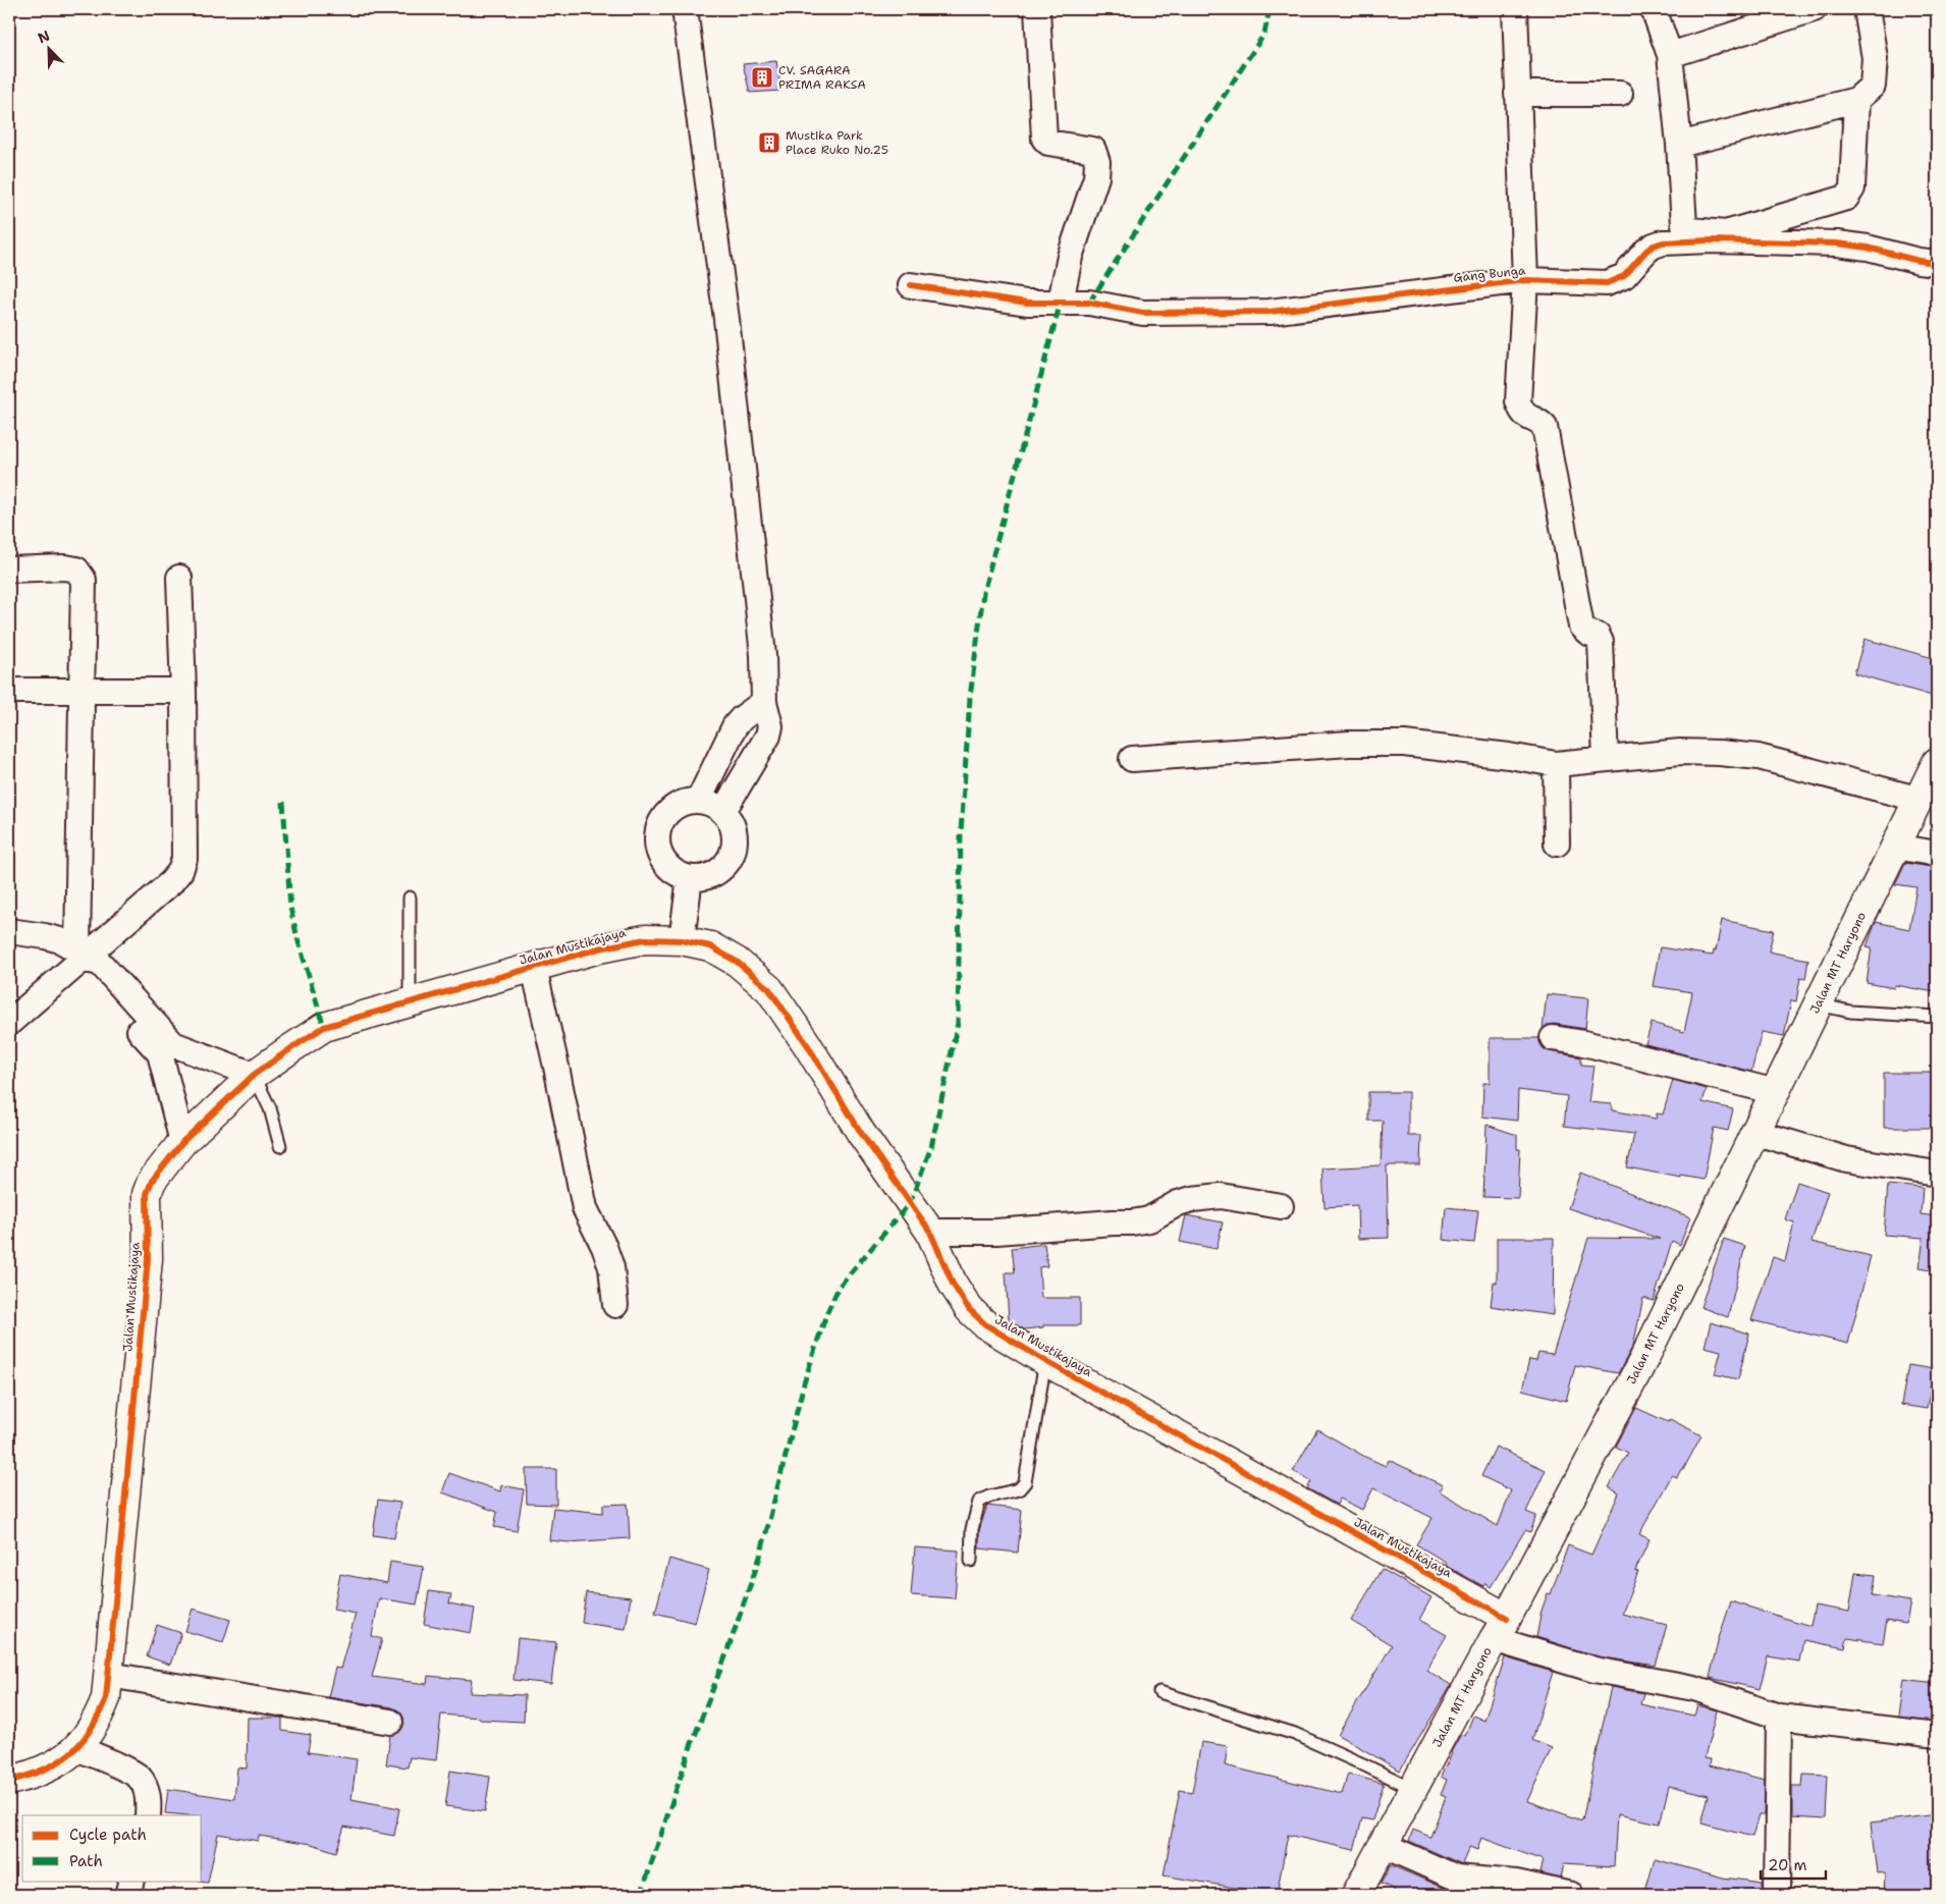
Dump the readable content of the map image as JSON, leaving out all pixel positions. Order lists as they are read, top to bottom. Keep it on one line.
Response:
{"streets":{"street":["Gang Bunga","Jalan Mustikajaya","Jalan MT Haryono"]},"crossings":[["Jalan Mustikajaya","Jalan MT Haryono"]],"places":{"building":["CV. SAGARA PRIMA RAKSA","Mustika Park Place Ruko No.25"]},"legend":["Cycle path","Path"],"scale_bar":"20 m","north":"top left"}
